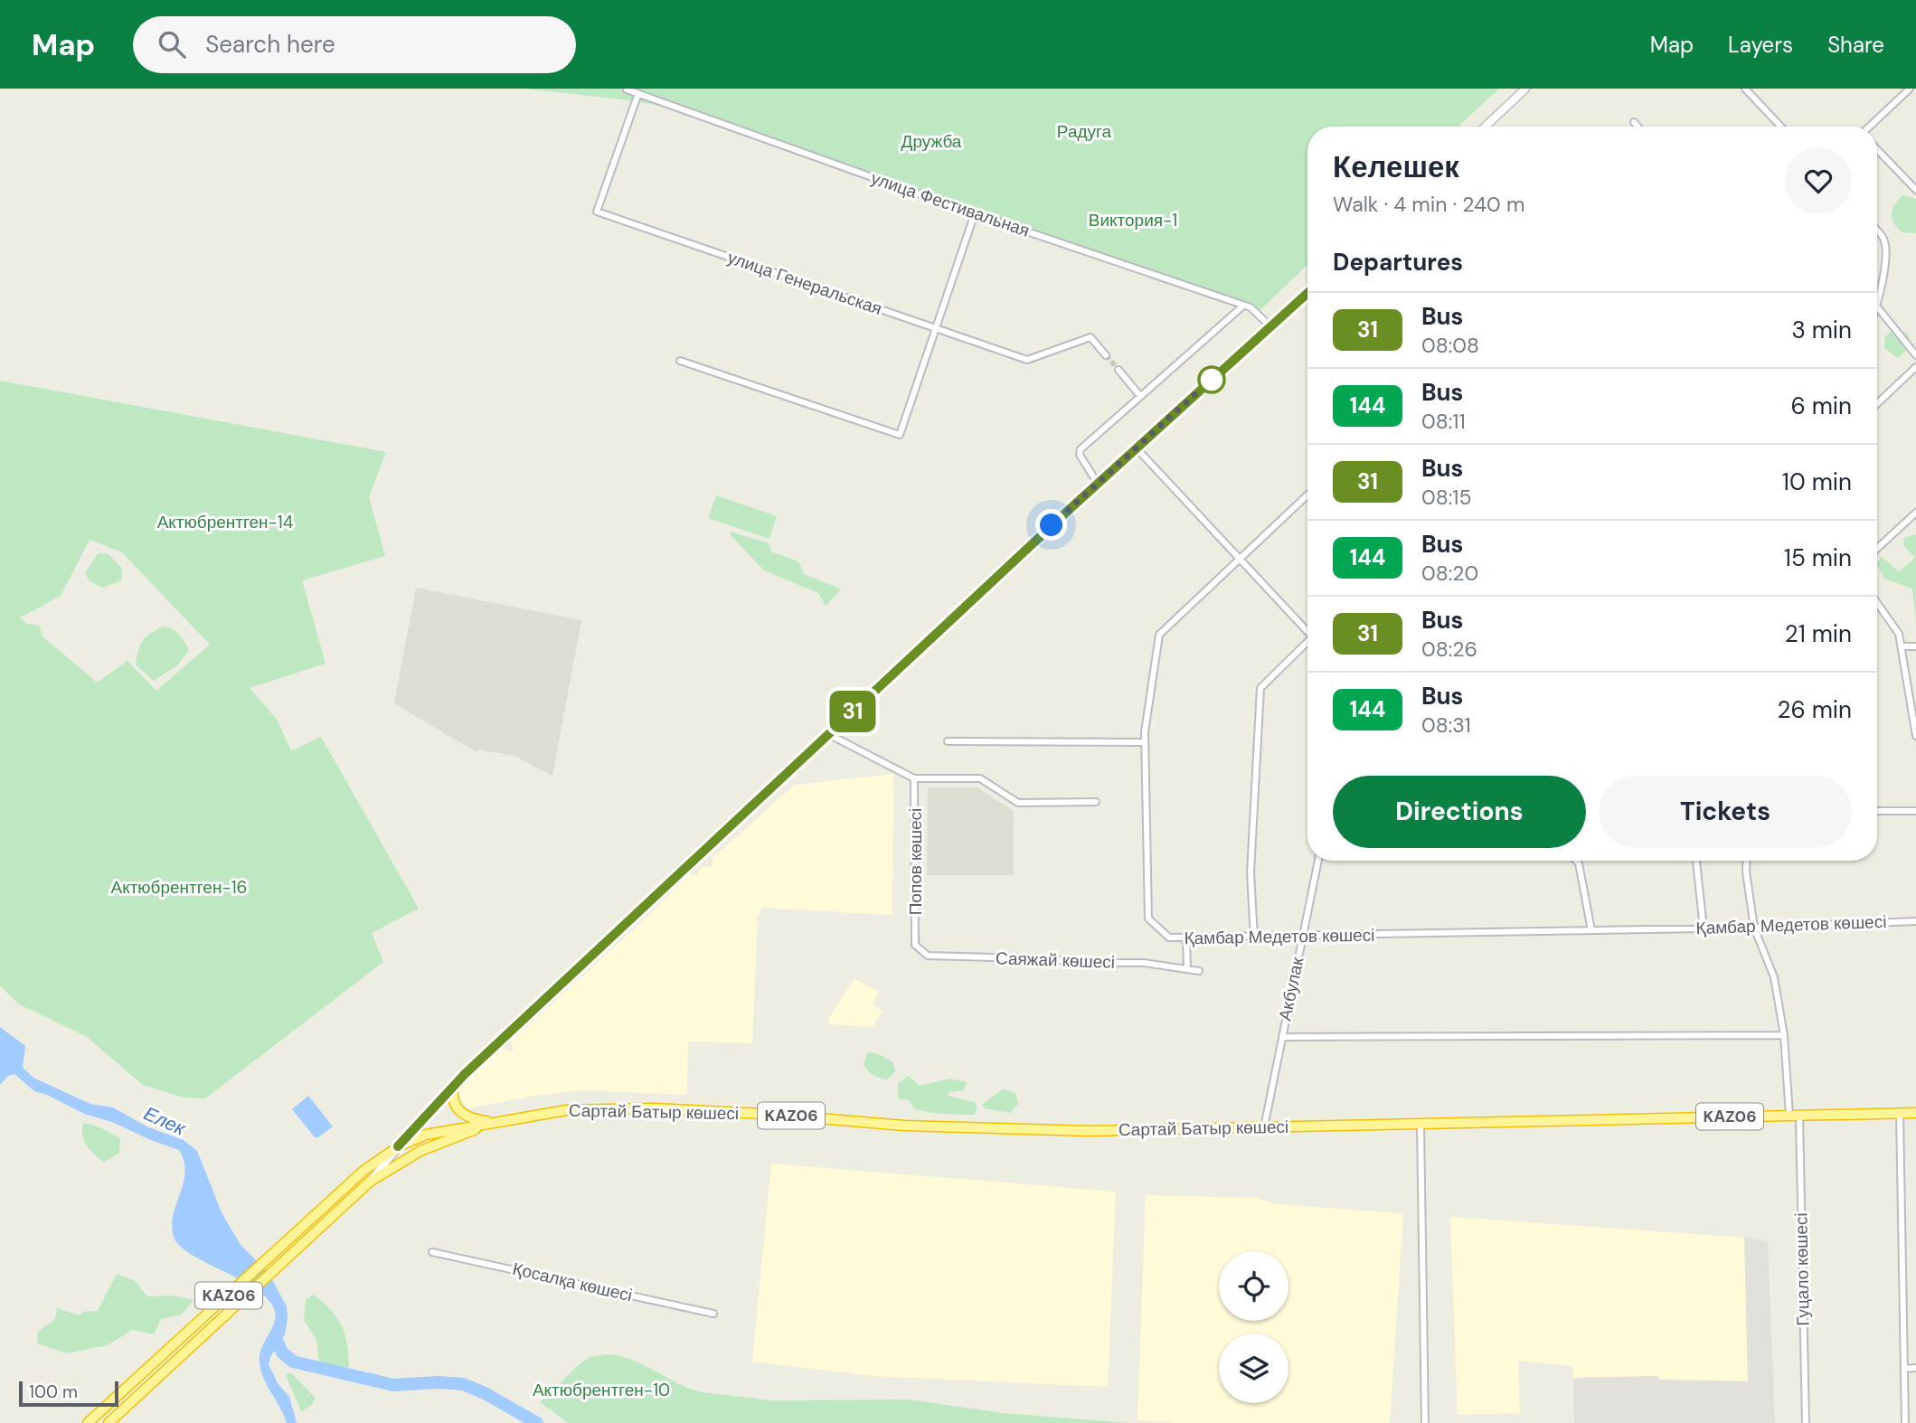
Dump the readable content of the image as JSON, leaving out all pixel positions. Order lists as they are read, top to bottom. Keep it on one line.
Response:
{"streets":{"highway":["Сартай Батыр көшесі","KАZ06"],"street":["улица Фестивальная","улица Генеральская","Попов көшесі","Қамбар Медетов көшесі","Саяжай көшесі","Акбулак","Гуцало көшесі","Қосалқа көшесі"]},"crossings":[["улица Фестивальная","улица Генеральская"],["Попов көшесі","Саяжай көшесі"],["Қамбар Медетов көшесі","Акбулак"],["Қамбар Медетов көшесі","Гуцало көшесі"],["Акбулак","Сартай Батыр көшесі"],["Сартай Батыр көшесі","KАZ06"],["Сартай Батыр көшесі","Гуцало көшесі"]],"water":["Елек"],"parks":["Радуга","Дружба","Виктория-1","Актюбрентген-14","Актюбрентген-16","Актюбрентген-10"],"lines":["bus line 31"],"scale_bar":"100 m","page":{"header":"Map","search":"Search here","nav":["Map","Layers","Share"],"on_map":"31","heading":[["Келешек","Walk · 4 min · 240 m"],"Departures"],"list":[{"mark":"31","name":"Bus","note":"08:08","value":"3 min"},{"mark":"144","name":"Bus","note":"08:11","value":"6 min"},{"mark":"31","name":"Bus","note":"08:15","value":"10 min"},{"mark":"144","name":"Bus","note":"08:20","value":"15 min"},{"mark":"31","name":"Bus","note":"08:26","value":"21 min"},{"mark":"144","name":"Bus","note":"08:31","value":"26 min"}],"buttons":["Directions","Tickets"],"scale":"100 m"}}
